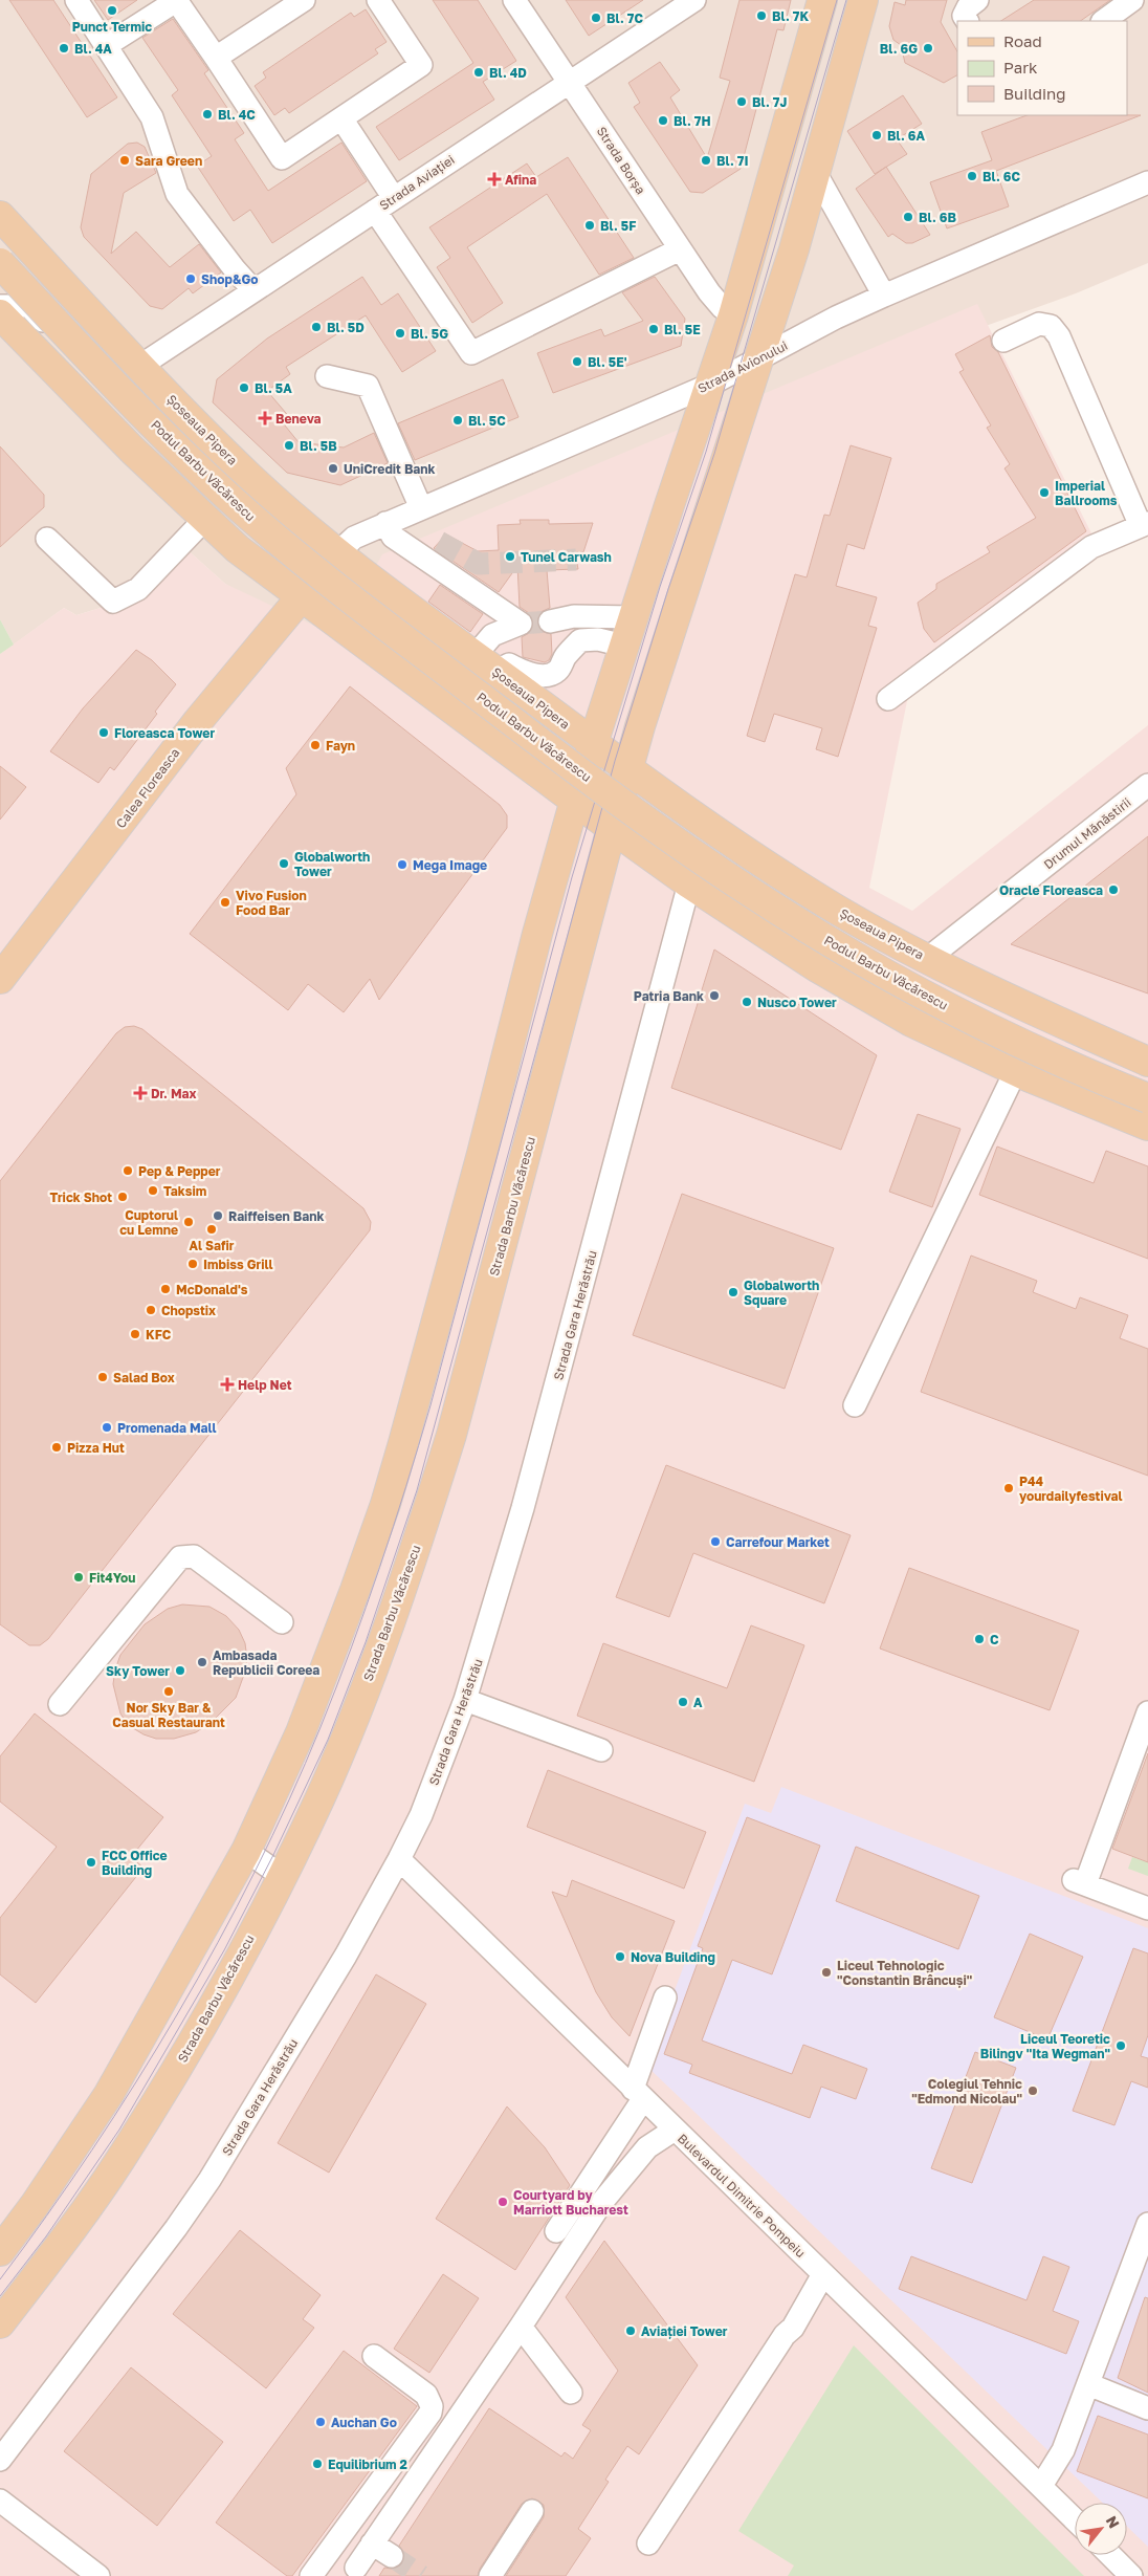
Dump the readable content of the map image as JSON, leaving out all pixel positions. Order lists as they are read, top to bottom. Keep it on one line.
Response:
{"streets":{"main road":["Șoseaua Pipera","Podul Barbu Văcărescu","Calea Floreasca","Strada Barbu Văcărescu"],"street":["Strada Borșa","Strada Aviației","Strada Avionului","Drumul Mănăstirii","Strada Gara Herăstrău","Bulevardul Dimitrie Pompeiu"]},"crossings":[["Strada Borșa","Strada Aviației"],["Strada Aviației","Șoseaua Pipera"],["Strada Avionului","Șoseaua Pipera"],["Strada Avionului","Calea Floreasca"],["Strada Avionului","Strada Barbu Văcărescu"],["Șoseaua Pipera","Calea Floreasca"],["Șoseaua Pipera","Drumul Mănăstirii"],["Șoseaua Pipera","Strada Barbu Văcărescu"],["Strada Gara Herăstrău","Bulevardul Dimitrie Pompeiu"]],"places":{"other":["Punct Termic","Bl. 7K","Bl. 7C","Bl. 4A","Bl. 6G","Bl. 4D","Bl. 7J","Bl. 4C","Bl. 7H","Bl. 6A","Sara Green","Bl. 7I","Bl. 6C","Bl. 6B","Bl. 5F","Shop&Go","Bl. 5D","Bl. 5E","Bl. 5G","Bl. 5E'","Bl. 5A","Bl. 5C","Bl. 5B","UniCredit Bank","Imperial Ballrooms","Tunel Carwash","Floreasca Tower","Fayn","Globalworth Tower","Mega Image","Oracle Floreasca","Vivo Fusion Food Bar","Patria Bank","Nusco Tower","Pep & Pepper","Taksim","Trick Shot","Raiffeisen Bank","Cuptorul cu Lemne","Al Safir","Imbiss Grill","McDonald's","Globalworth Square","Chopstix","KFC","Salad Box","Promenada Mall","Pizza Hut","P44 yourdailyfestival","Carrefour Market","Fit4You","C","Ambasada Republicii Coreea","Sky Tower","Nor Sky Bar & Casual Restaurant","A","FCC Office Building","Nova Building","Liceul Tehnologic \"Constantin Brâncuși\"","Liceul Teoretic Bilingv \"Ita Wegman\"","Colegiul Tehnic \"Edmond Nicolau\"","Courtyard by Marriott Bucharest","Aviației Tower","Auchan Go","Equilibrium 2"],"health":["Afina","Beneva","Dr. Max","Help Net"]},"legend":["Road","Park","Building"],"north":"top right"}
